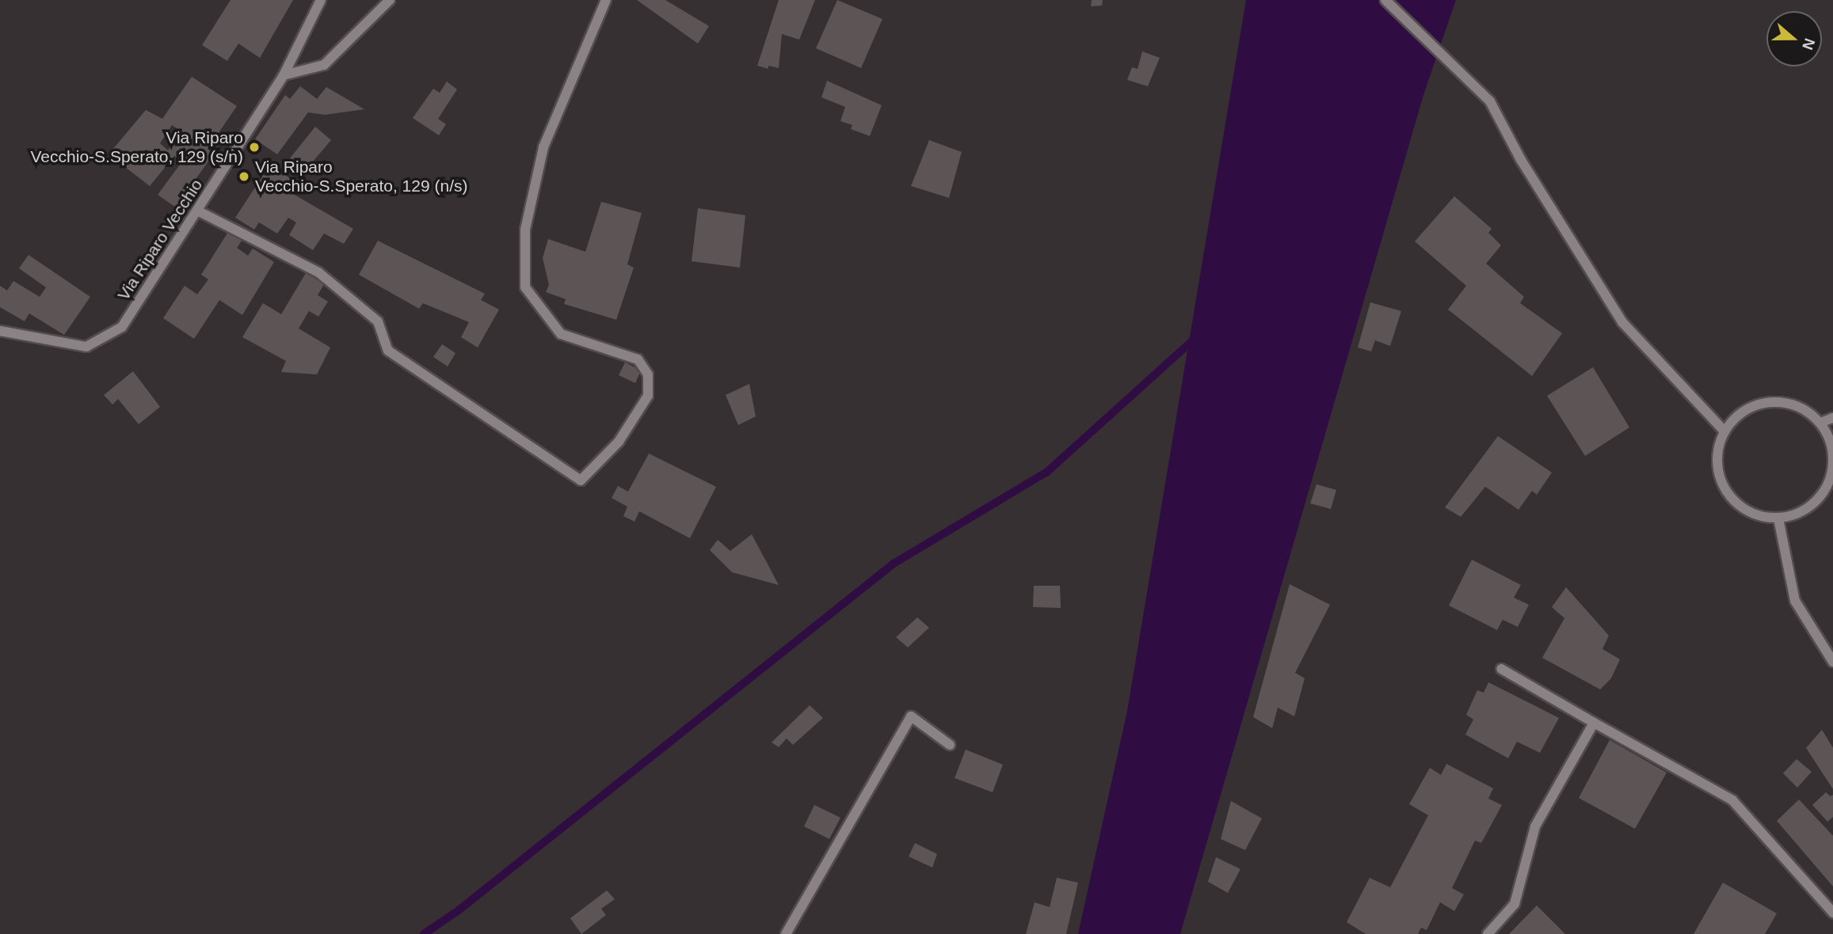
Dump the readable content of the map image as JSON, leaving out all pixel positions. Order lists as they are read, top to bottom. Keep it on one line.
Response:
{"streets":{"street":["Via Riparo Vecchio"]},"places":["Via Riparo Vecchio-S.Sperato, 129 (s/n)","Via Riparo Vecchio-S.Sperato, 129 (n/s)"],"north":"right"}
